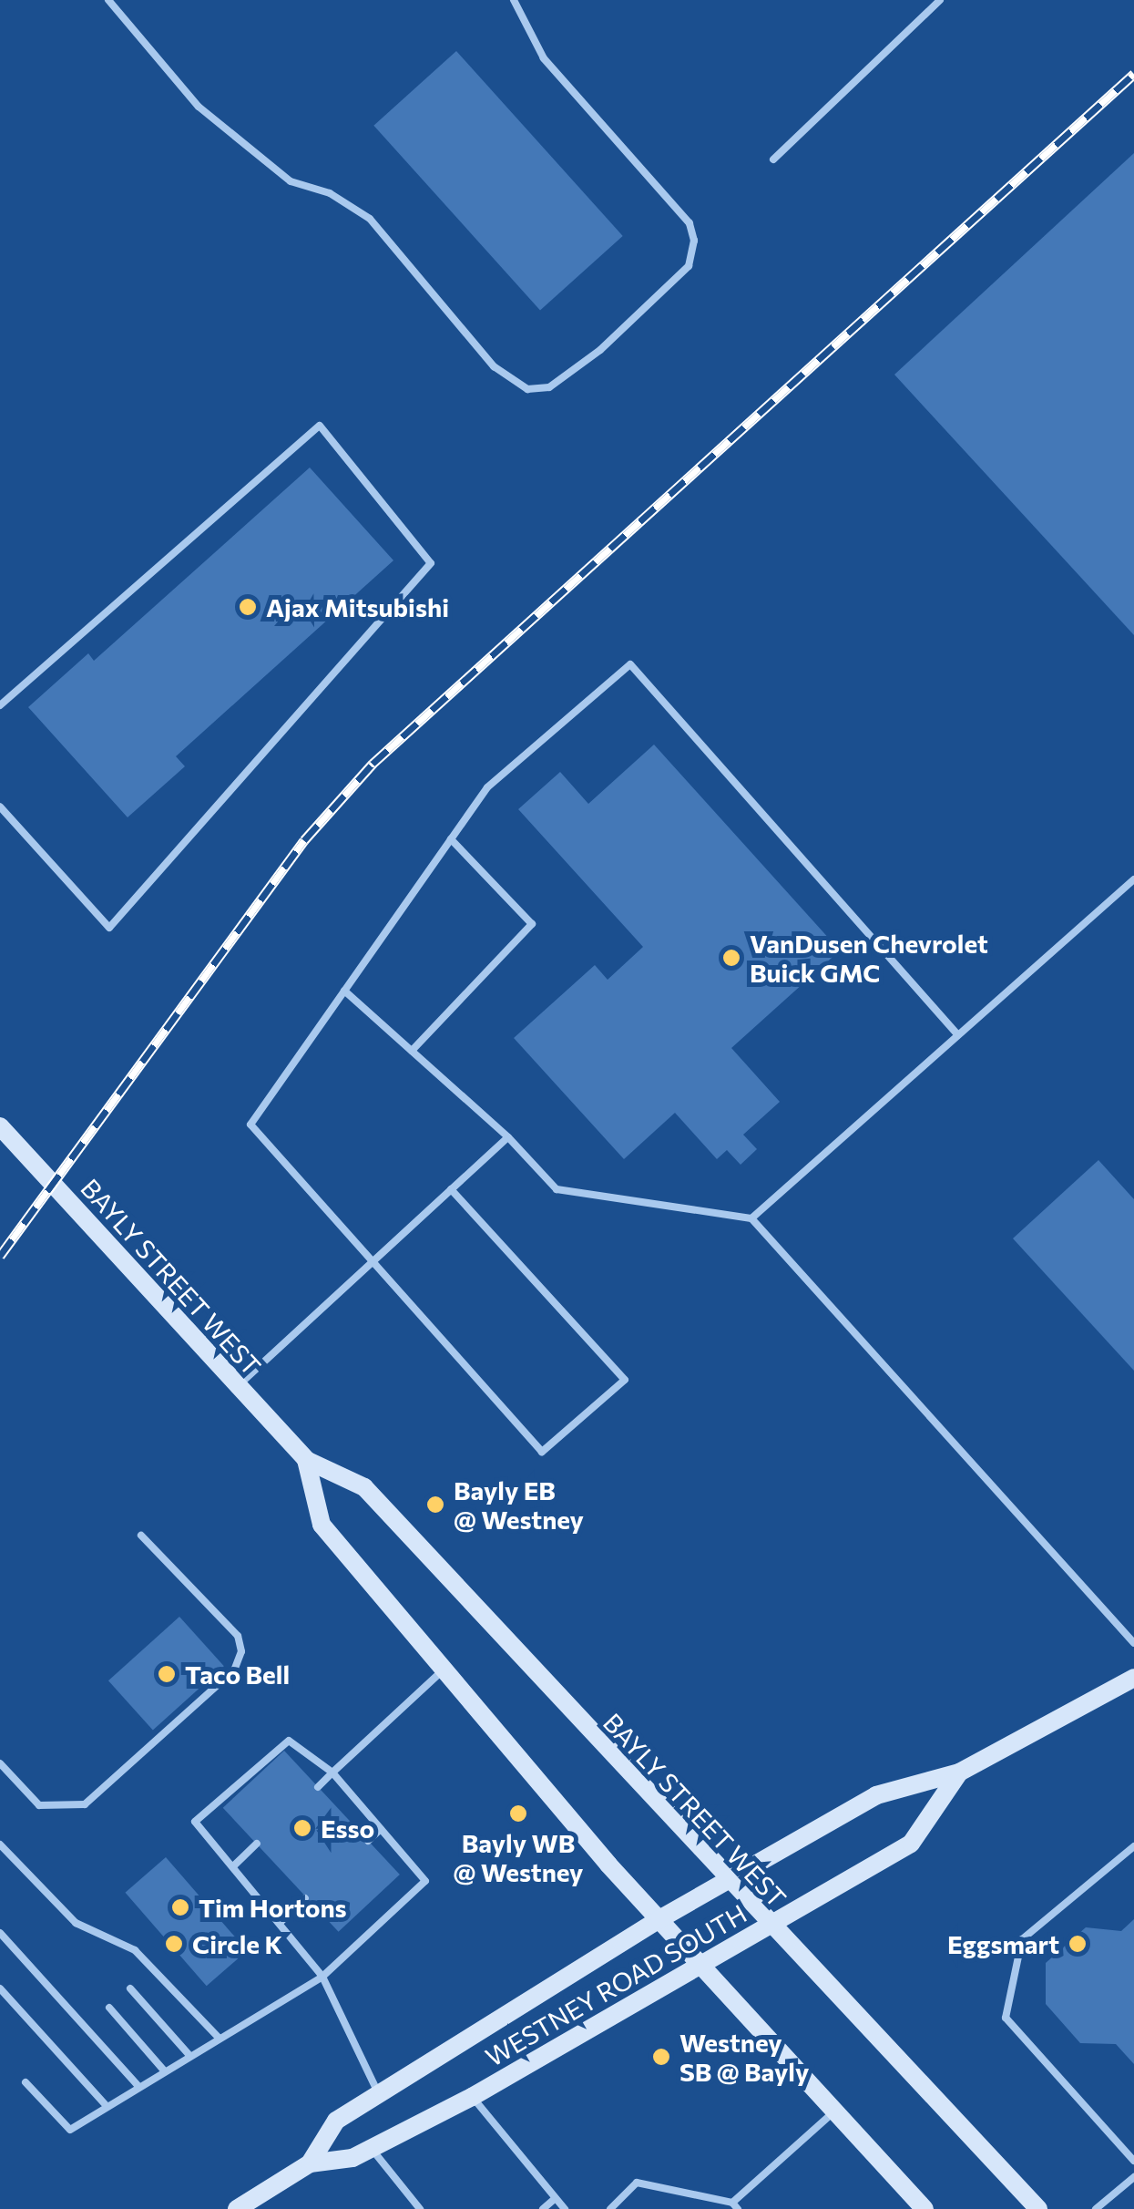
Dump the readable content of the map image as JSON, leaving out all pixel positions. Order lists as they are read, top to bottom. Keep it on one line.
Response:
{"streets":{"main road":["BAYLY STREET WEST","WESTNEY ROAD SOUTH"]},"crossings":[["BAYLY STREET WEST","WESTNEY ROAD SOUTH"]],"places":["Ajax Mitsubishi","VanDusen Chevrolet Buick GMC","Bayly EB @ Westney","Taco Bell","Bayly WB @ Westney","Esso","Tim Hortons","Circle K","Eggsmart","Westney SB @ Bayly"]}
